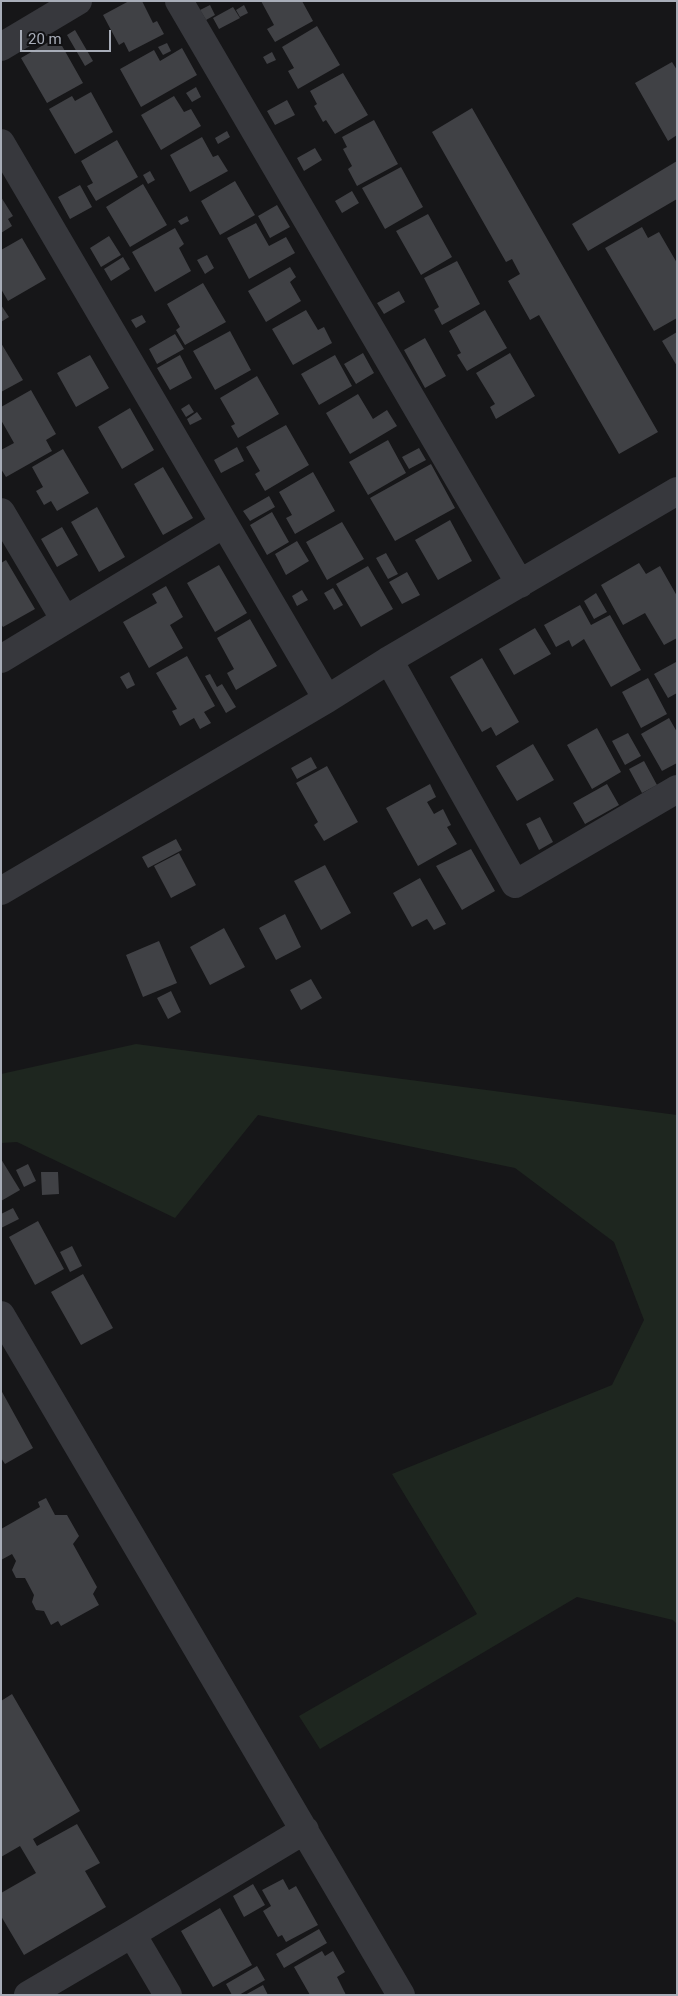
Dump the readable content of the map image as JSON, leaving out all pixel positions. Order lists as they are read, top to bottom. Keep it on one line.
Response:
{"scale_bar":"20 m"}
